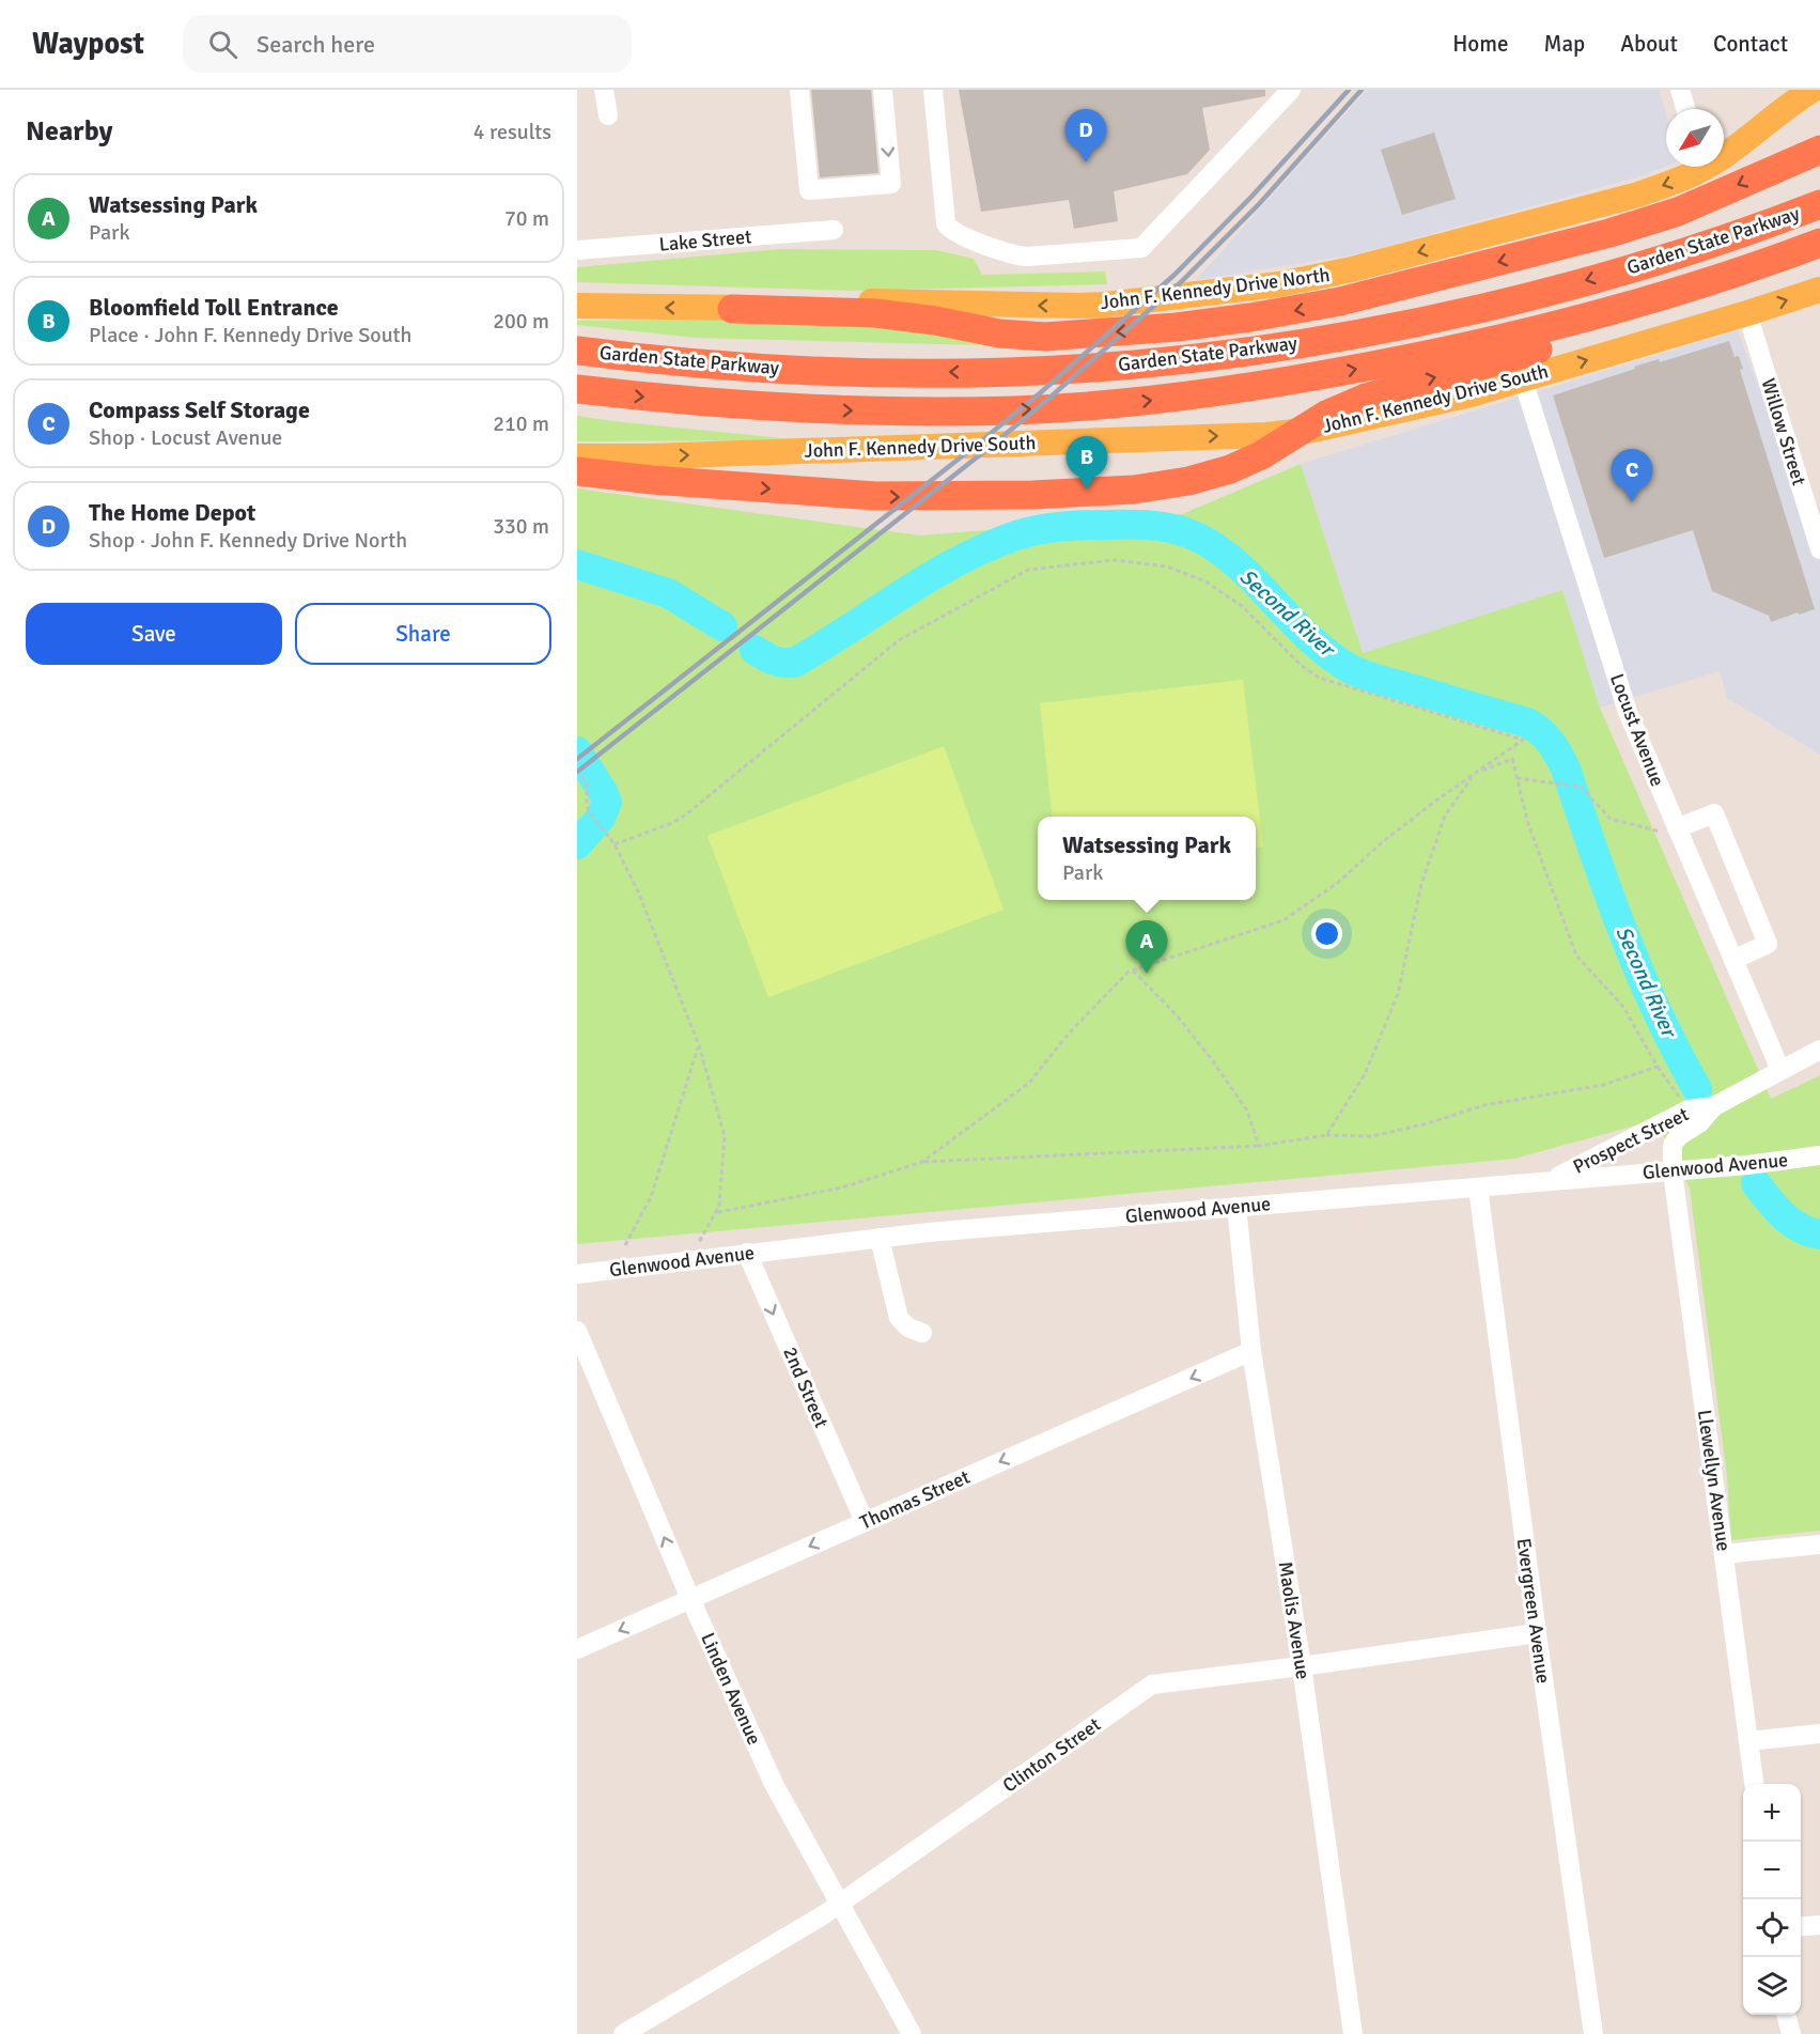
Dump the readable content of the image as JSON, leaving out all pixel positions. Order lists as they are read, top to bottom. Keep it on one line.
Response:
{"streets":{"highway":["Garden State Parkway"],"main road":["John F. Kennedy Drive North","John F. Kennedy Drive South"],"street":["Lake Street","Willow Street","Locust Avenue","Prospect Street","Glenwood Avenue","2nd Street","Llewellyn Avenue","Thomas Street","Evergreen Avenue","Maolis Avenue","Linden Avenue","Clinton Street"]},"crossings":[["John F. Kennedy Drive South","Willow Street"],["John F. Kennedy Drive South","Locust Avenue"],["Locust Avenue","Prospect Street"],["Prospect Street","Glenwood Avenue"],["Prospect Street","Llewellyn Avenue"],["Glenwood Avenue","2nd Street"],["Glenwood Avenue","Llewellyn Avenue"],["Glenwood Avenue","Evergreen Avenue"],["Glenwood Avenue","Maolis Avenue"],["2nd Street","Thomas Street"],["Thomas Street","Maolis Avenue"],["Thomas Street","Linden Avenue"],["Evergreen Avenue","Clinton Street"],["Maolis Avenue","Clinton Street"],["Linden Avenue","Clinton Street"]],"one_way":["John F. Kennedy Drive North","John F. Kennedy Drive South","Thomas Street","Linden Avenue"],"water":["Second River"],"north":"bottom left","page":{"header":"Waypost","search":"Search here","nav":["Home","Map","About","Contact"],"heading":["Nearby","4 results"],"pins":["D","B","C","A"],"list":[{"mark":"A","name":"Watsessing Park","note":"Park","value":"70 m"},{"mark":"B","name":"Bloomfield Toll Entrance","note":"Place · John F. Kennedy Drive South","value":"200 m"},{"mark":"C","name":"Compass Self Storage","note":"Shop · Locust Avenue","value":"210 m"},{"mark":"D","name":"The Home Depot","note":"Shop · John F. Kennedy Drive North","value":"330 m"}],"buttons":["Save","Share"],"popup":["Watsessing Park","Park"],"map_buttons":["+","−"]}}
